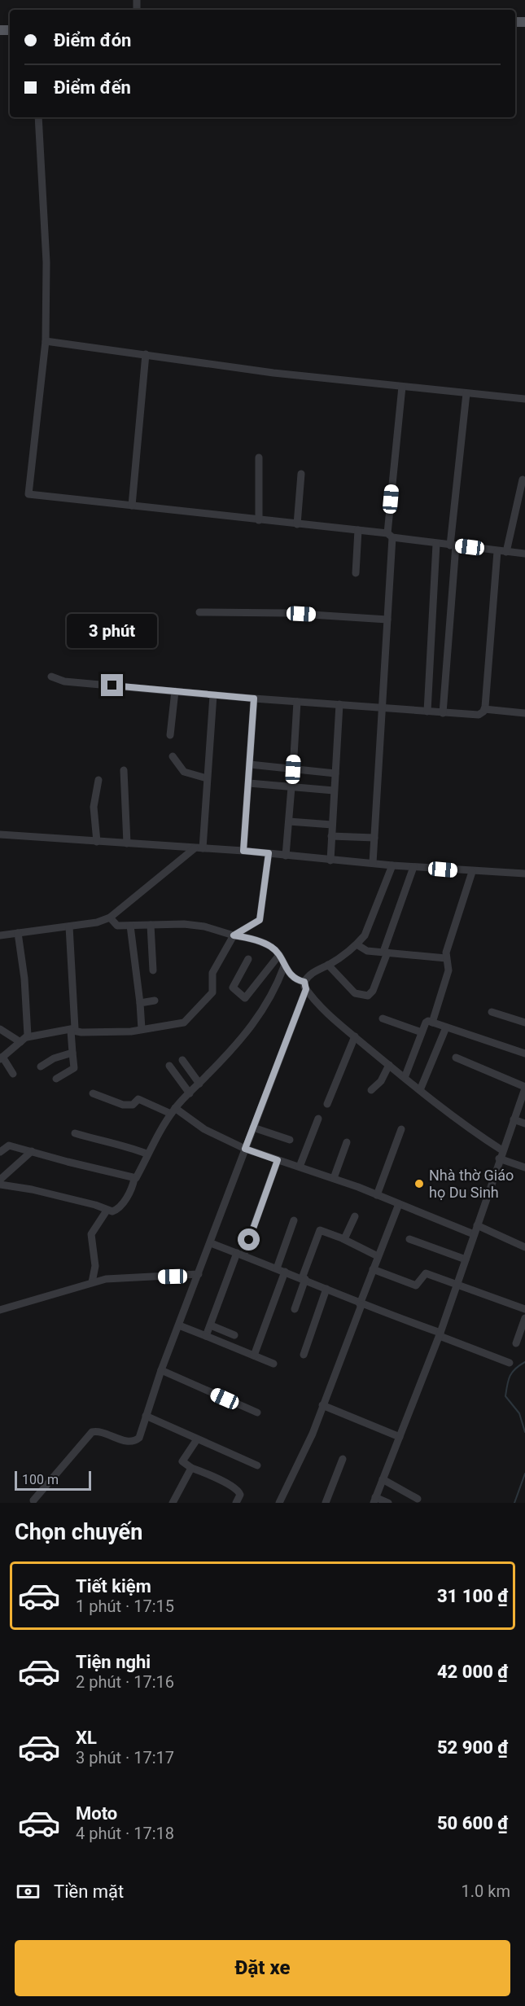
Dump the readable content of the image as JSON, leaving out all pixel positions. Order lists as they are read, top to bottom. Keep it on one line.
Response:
{"places":["Nhà thờ Giáo họ Du Sinh"],"scale_bar":"100 m","page":{"banner":["Điểm đón","Điểm đến"],"bubble":"3 phút","scale":"100 m","heading":"Chọn chuyến","list":[{"name":"Tiết kiệm","note":"1 phút · 17:15","value":"31 100 ₫"},{"name":"Tiện nghi","note":"2 phút · 17:16","value":"42 000 ₫"},{"name":"XL","note":"3 phút · 17:17","value":"52 900 ₫"},{"name":"Moto","note":"4 phút · 17:18","value":"50 600 ₫"}],"pay":["Tiền mặt","1.0 km"],"buttons":"Đặt xe"}}
